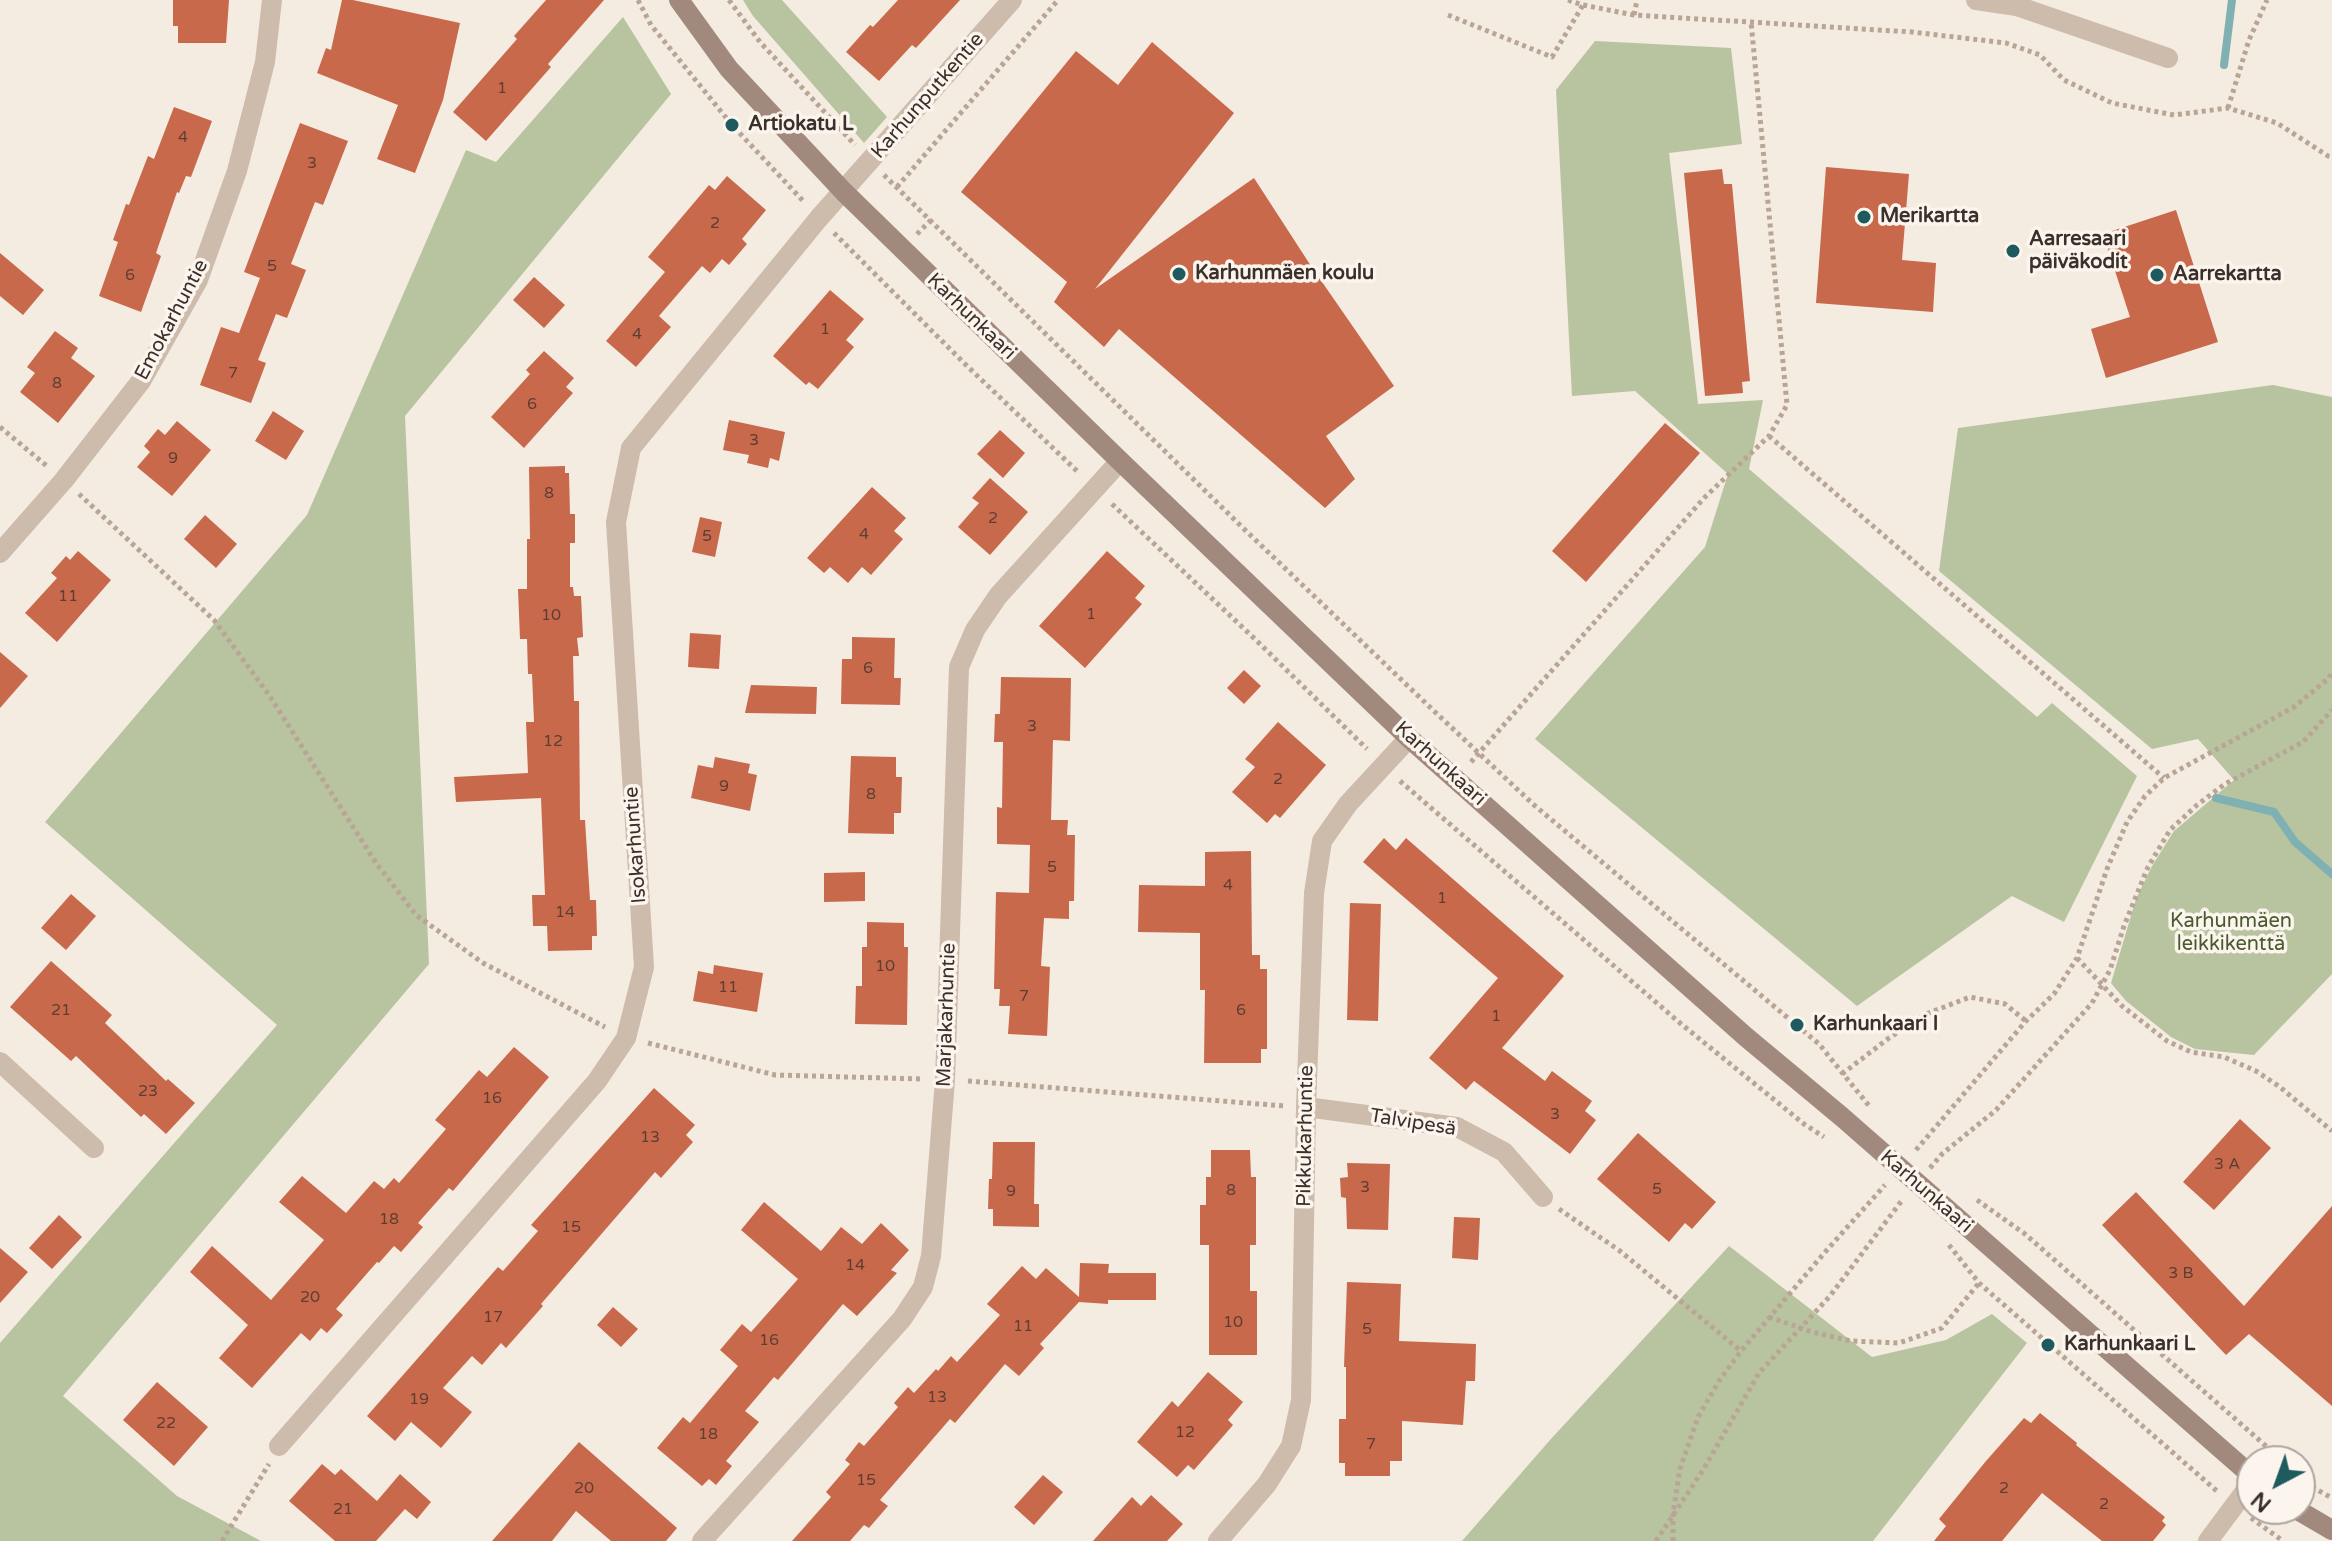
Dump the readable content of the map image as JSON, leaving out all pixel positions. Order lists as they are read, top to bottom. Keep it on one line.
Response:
{"streets":{"street":["Karhunputkentie","Karhunkaari","Emokarhuntie","Isokarhuntie","Marjakarhuntie","Talvipesä","Pikkukarhuntie"]},"crossings":[["Karhunputkentie","Karhunkaari"],["Karhunputkentie","Isokarhuntie"],["Karhunkaari","Isokarhuntie"],["Karhunkaari","Marjakarhuntie"],["Karhunkaari","Pikkukarhuntie"],["Talvipesä","Pikkukarhuntie"]],"parks":["Karhunmäen leikkikenttä"],"places":["Artiokatu L","Merikartta","Aarresaari päiväkodit","Karhunmäen koulu","Aarrekartta","Karhunkaari I","Karhunkaari L"],"house_numbers":["1","4","3","2","5","6","1","4","7","8","6","3","9","8","2","4","5","11","1","10","6","3","12","2","9","8","5","4","1","14","10","11","7","21","6","1","23","16","3","13","3 A","3","5","8","9","18","15","14","3 B","20","17","10","11","5","16","13","19","22","12","18","7","15","20","2","2","21"],"north":"bottom left"}
